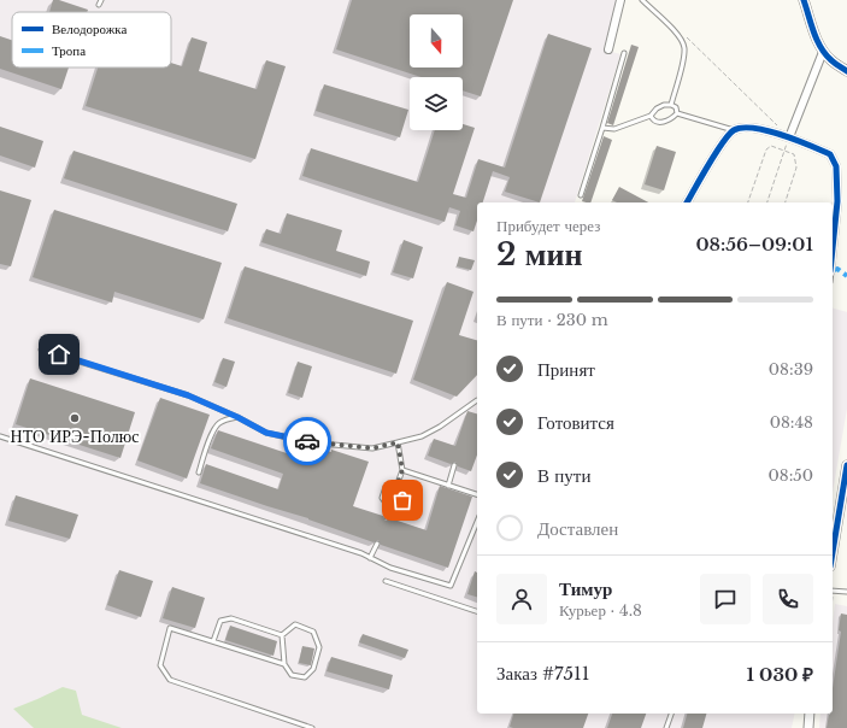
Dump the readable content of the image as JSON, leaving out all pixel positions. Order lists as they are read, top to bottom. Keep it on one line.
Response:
{"places":["НТО ИРЭ-Полюс"],"legend":["Велодорожка","Тропа"],"north":"bottom","page":{"heading":["2 мин","Прибудет через","08:56–09:01"],"panel":["Тимур","Курьер · 4.8","Заказ #7511","1 030 ₽"],"bar":"В пути · 230 m","list":[["Принят","08:39"],["Готовится","08:48"],["В пути","08:50"],"Доставлен"]}}
